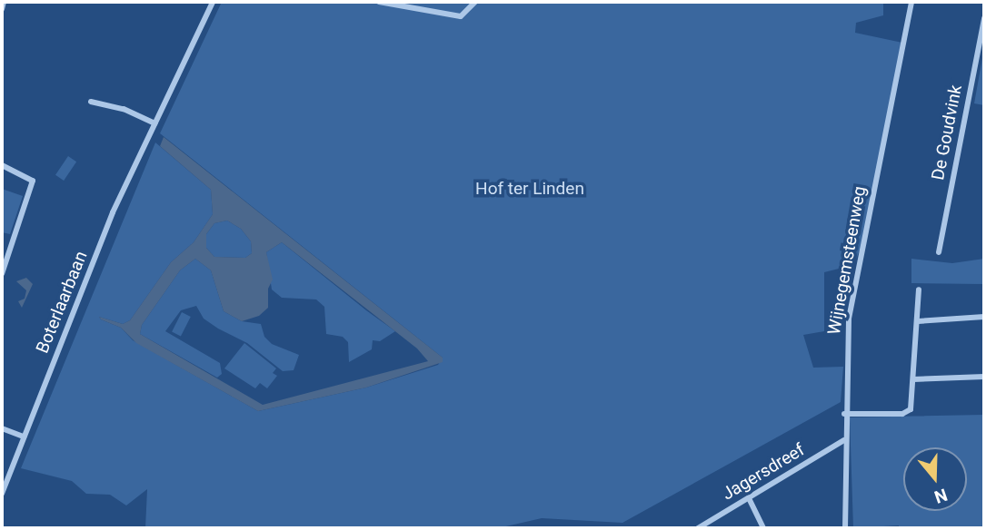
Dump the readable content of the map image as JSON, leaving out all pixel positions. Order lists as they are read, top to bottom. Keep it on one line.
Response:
{"streets":{"street":["De Goudvink","Wijnegemsteenweg","Boterlaarbaan","Jagersdreef"]},"crossings":[["Wijnegemsteenweg","Jagersdreef"]],"parks":["Hof ter Linden"],"north":"bottom"}
